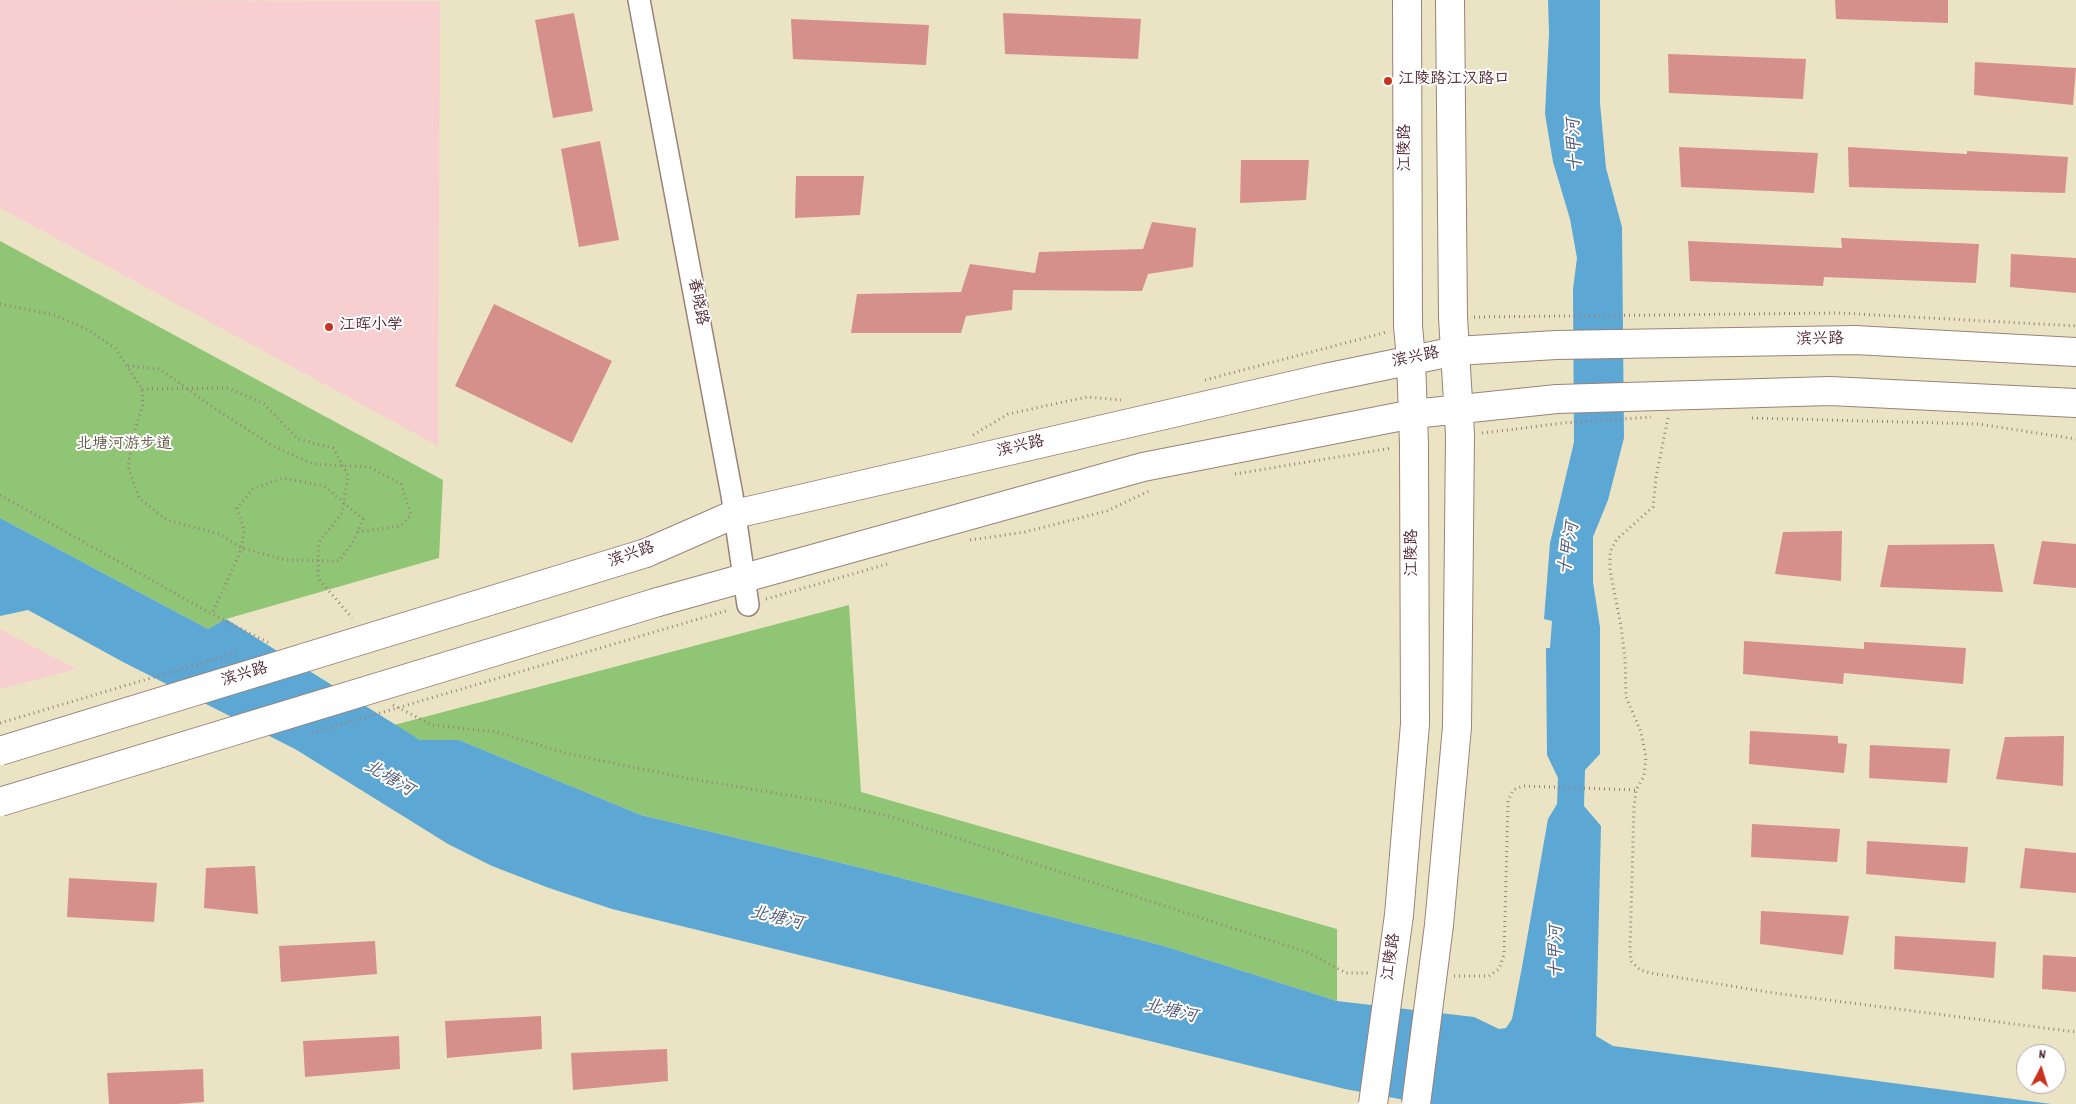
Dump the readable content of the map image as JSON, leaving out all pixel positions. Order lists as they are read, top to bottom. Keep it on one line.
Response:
{"streets":{"main road":["江陵路","滨兴路"],"street":["春晓路"]},"crossings":[["江陵路","滨兴路"],["春晓路","滨兴路"]],"water":["十甲河","北塘河"],"parks":["北塘河游步道"],"places":["江陵路江汉路口","江晖小学"],"north":"top"}
